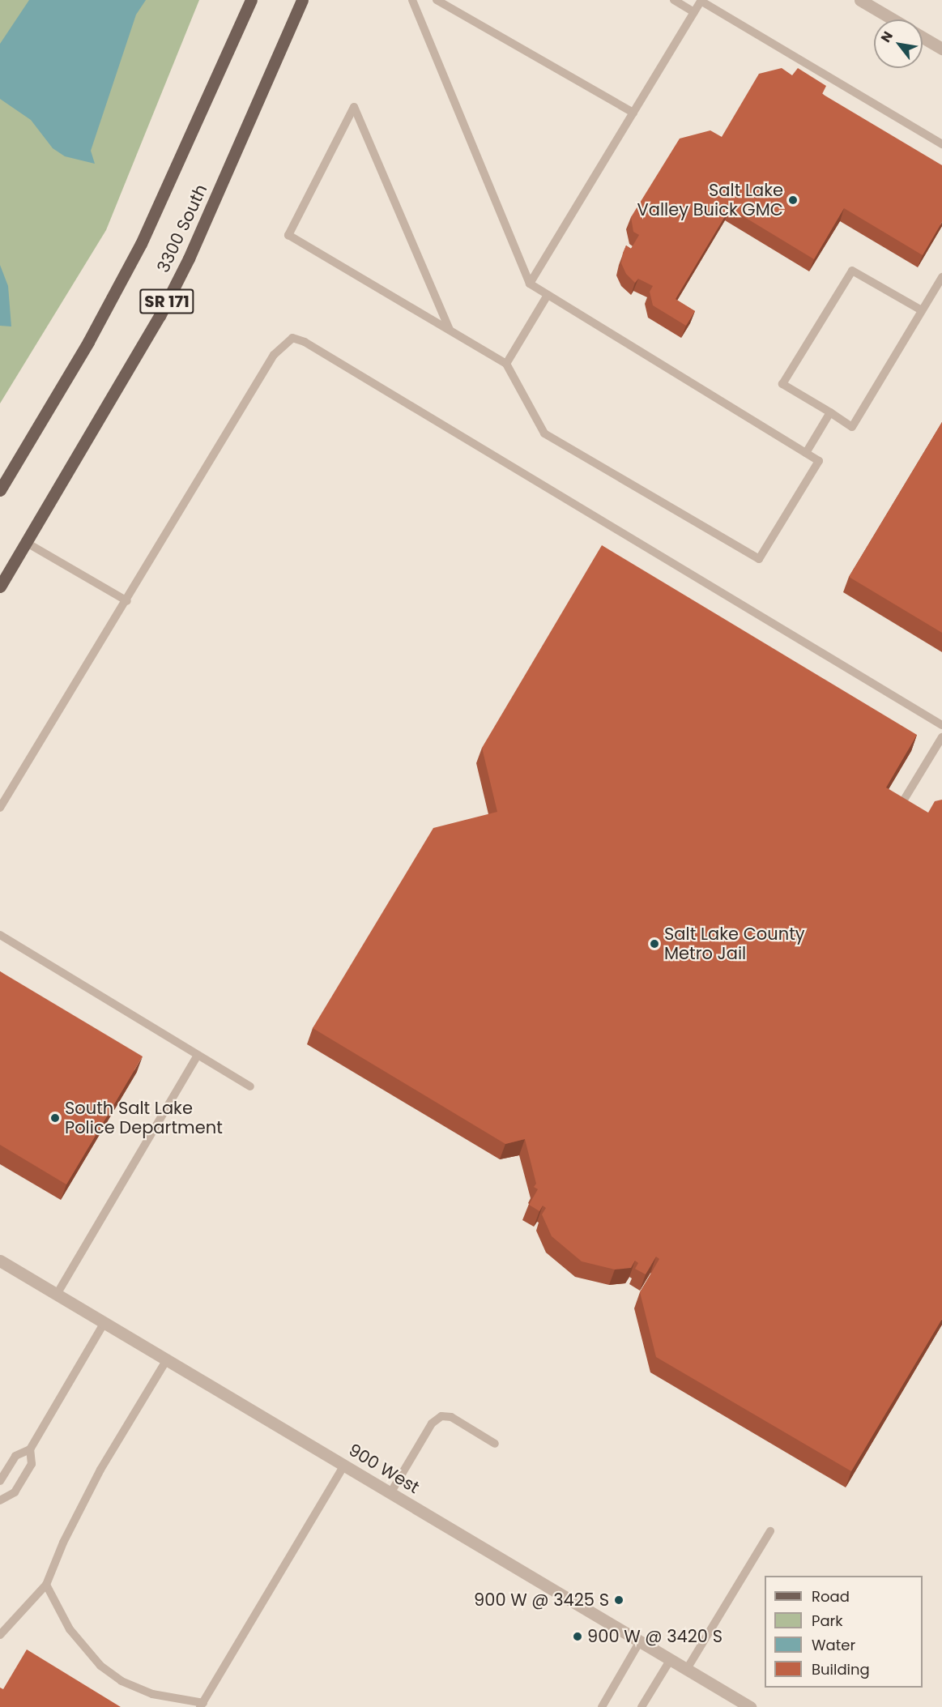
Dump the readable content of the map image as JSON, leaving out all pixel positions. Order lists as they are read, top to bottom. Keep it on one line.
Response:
{"streets":{"main road":["3300 South","SR 171"],"street":["900 West"]},"places":["Salt Lake Valley Buick GMC","Salt Lake County Metro Jail","South Salt Lake Police Department","900 W @ 3425 S","900 W @ 3420 S"],"legend":["Road","Park","Water","Building"],"north":"top left"}
